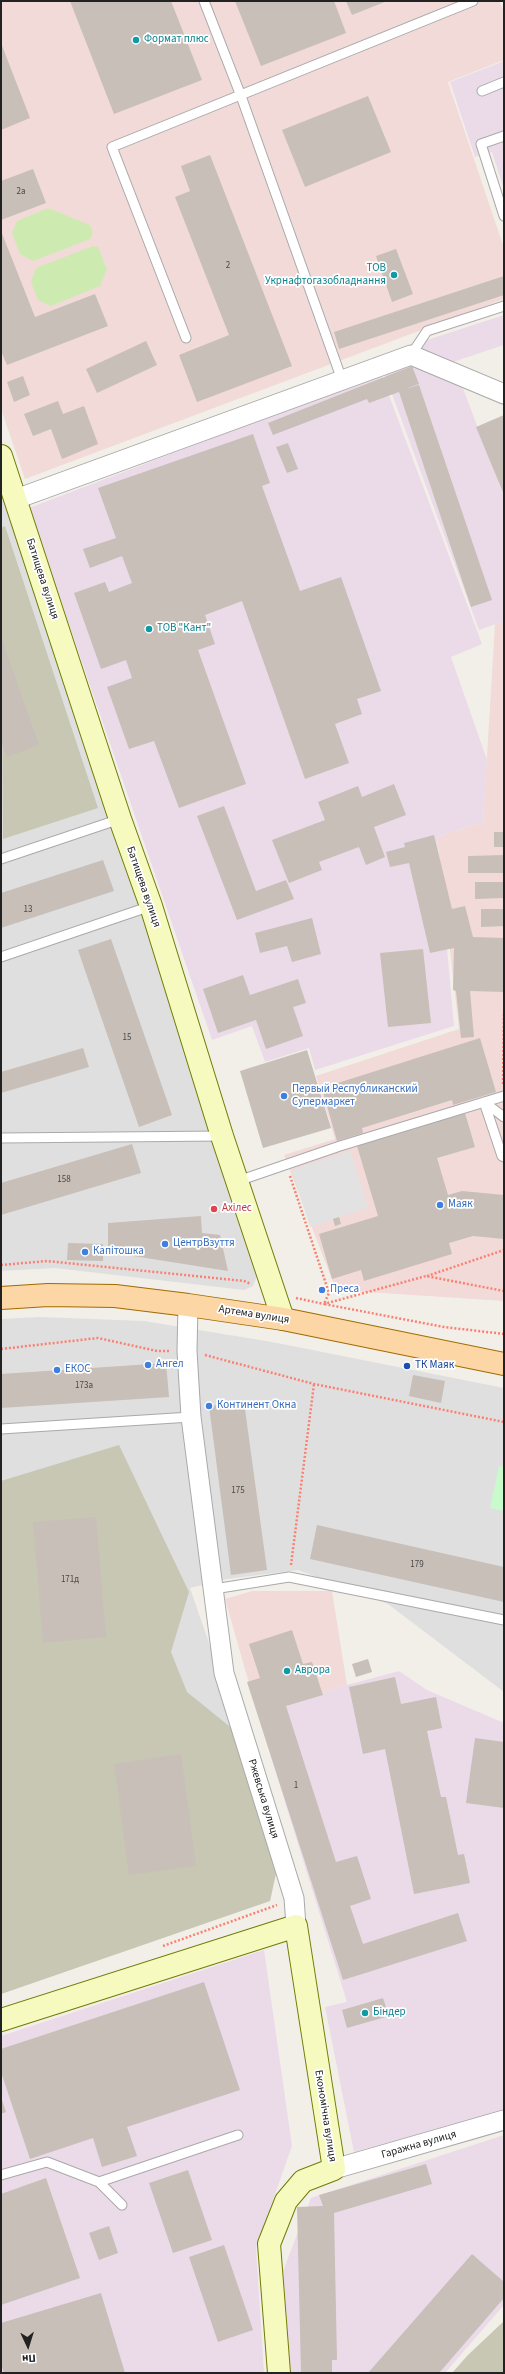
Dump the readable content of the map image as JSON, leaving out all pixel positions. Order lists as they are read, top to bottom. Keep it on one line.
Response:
{"streets":{"main road":["Артема вулиця"],"street":["Батищева вулиця","Ржевська вулиця","Економічна вулиця","Гаражна вулиця"]},"crossings":[["Батищева вулиця","Артема вулиця"],["Артема вулиця","Ржевська вулиця"],["Ржевська вулиця","Економічна вулиця"],["Економічна вулиця","Гаражна вулиця"]],"places":["Формат плюс","ТОВ Укрнафтогазобладнання","ТОВ \"Кант\"","Первый Республиканский Супермаркет","Маяк","Ахілес","ЦентрВзуття","Капітошка","Преса","Ангел","ТК Маяк","ЕКОС","Континент Окна","Аврора","Біндер"],"house_numbers":["2а","2","13","15","158","173а","175","179","171д","1"],"north":"bottom"}
